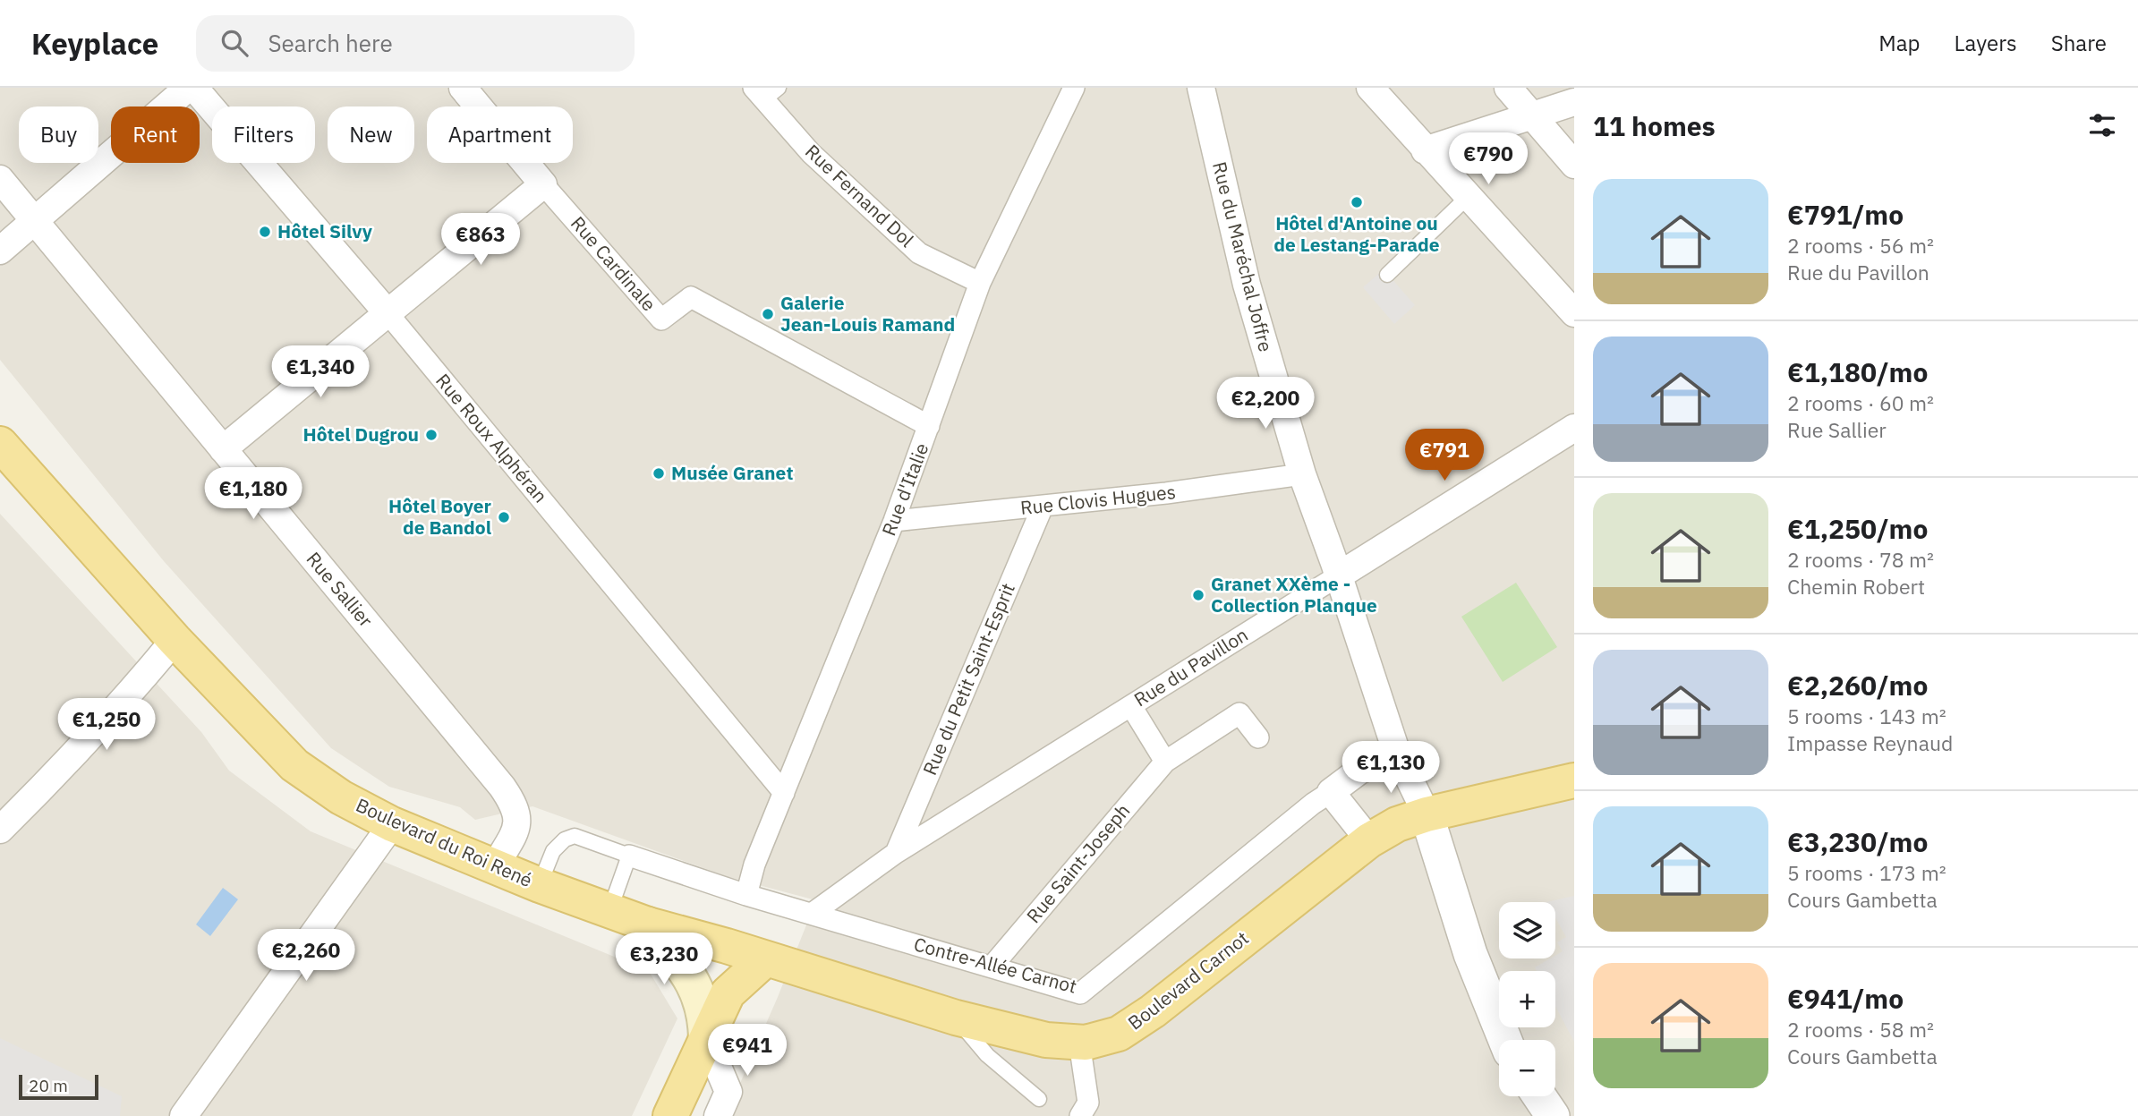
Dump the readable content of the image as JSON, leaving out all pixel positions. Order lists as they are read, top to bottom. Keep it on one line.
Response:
{"streets":{"main road":["Boulevard du Roi René","Boulevard Carnot"],"street":["Rue Fernand Dol","Rue du Maréchal Joffre","Rue Cardinale","Rue Roux Alphéran","Rue d'Italie","Rue Clovis Hugues","Rue Sallier","Rue du Pavillon","Rue du Petit Saint-Esprit","Rue Saint-Joseph","Contre-Allée Carnot"]},"crossings":[["Rue Fernand Dol","Rue d'Italie"],["Rue du Maréchal Joffre","Rue Clovis Hugues"],["Rue du Maréchal Joffre","Rue du Pavillon"],["Rue du Maréchal Joffre","Boulevard Carnot"],["Rue Cardinale","Rue d'Italie"],["Rue Roux Alphéran","Rue d'Italie"],["Rue d'Italie","Rue Clovis Hugues"],["Rue d'Italie","Contre-Allée Carnot"],["Rue Clovis Hugues","Rue du Petit Saint-Esprit"],["Rue Sallier","Boulevard du Roi René"],["Rue du Pavillon","Rue du Petit Saint-Esprit"],["Rue du Pavillon","Contre-Allée Carnot"],["Boulevard du Roi René","Boulevard Carnot"],["Rue Saint-Joseph","Contre-Allée Carnot"]],"places":["Hôtel d'Antoine ou de Lestang-Parade","Hôtel Silvy","Galerie Jean-Louis Ramand","Hôtel Dugrou","Musée Granet","Hôtel Boyer de Bandol","Granet XXème - Collection Planque"],"scale_bar":"20 m","page":{"header":"Keyplace","search":"Search here","nav":["Map","Layers","Share"],"heading":"11 homes","chip":["Buy","Rent","Filters","New","Apartment"],"price":["€790","€863","€1,340","€2,200","€791","€1,180","€1,250","€1,130","€2,260","€3,230","€941"],"list":[{"name":"€791/mo","note":"2 rooms · 56 m² · Rue du Pavillon"},{"name":"€1,180/mo","note":"2 rooms · 60 m² · Rue Sallier"},{"name":"€1,250/mo","note":"2 rooms · 78 m² · Chemin Robert"},{"name":"€2,260/mo","note":"5 rooms · 143 m² · Impasse Reynaud"},{"name":"€3,230/mo","note":"5 rooms · 173 m² · Cours Gambetta"},{"name":"€941/mo","note":"2 rooms · 58 m² · Cours Gambetta"}],"map_buttons":["+","−"],"scale":"20 m"}}
